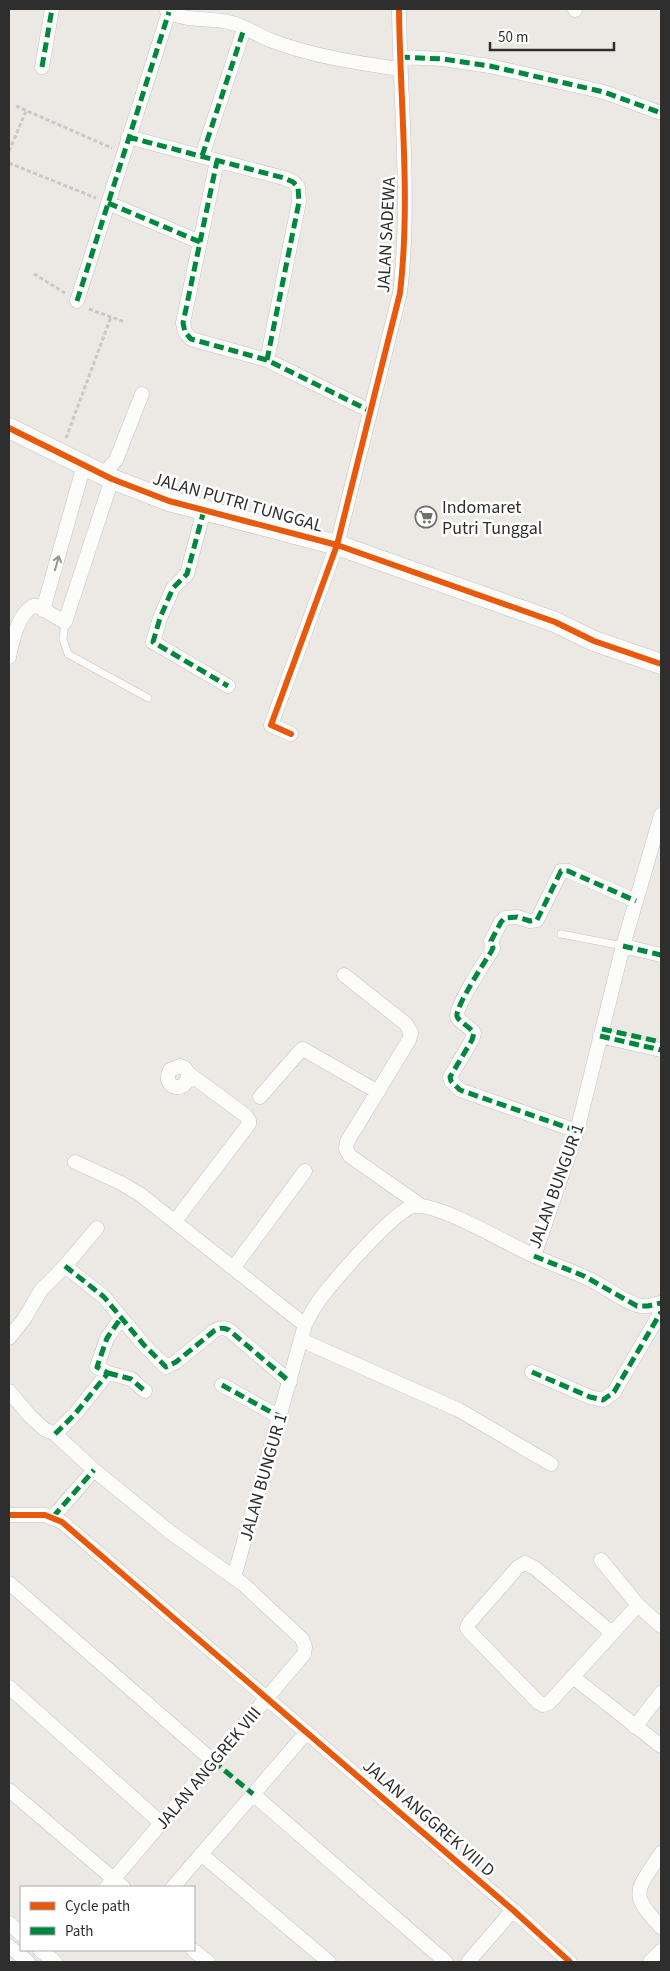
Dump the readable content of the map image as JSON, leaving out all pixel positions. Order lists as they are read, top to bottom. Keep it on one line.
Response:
{"streets":{"street":["JALAN SADEWA","JALAN PUTRI TUNGGAL","JALAN BUNGUR 1","JALAN ANGGREK VIII","JALAN ANGGREK VIII D"]},"crossings":[["JALAN SADEWA","JALAN PUTRI TUNGGAL"],["JALAN BUNGUR 1","JALAN ANGGREK VIII"],["JALAN ANGGREK VIII","JALAN ANGGREK VIII D"]],"places":{"supermarket":["Indomaret Putri Tunggal"]},"legend":["Cycle path","Path"],"scale_bar":"50 m"}
